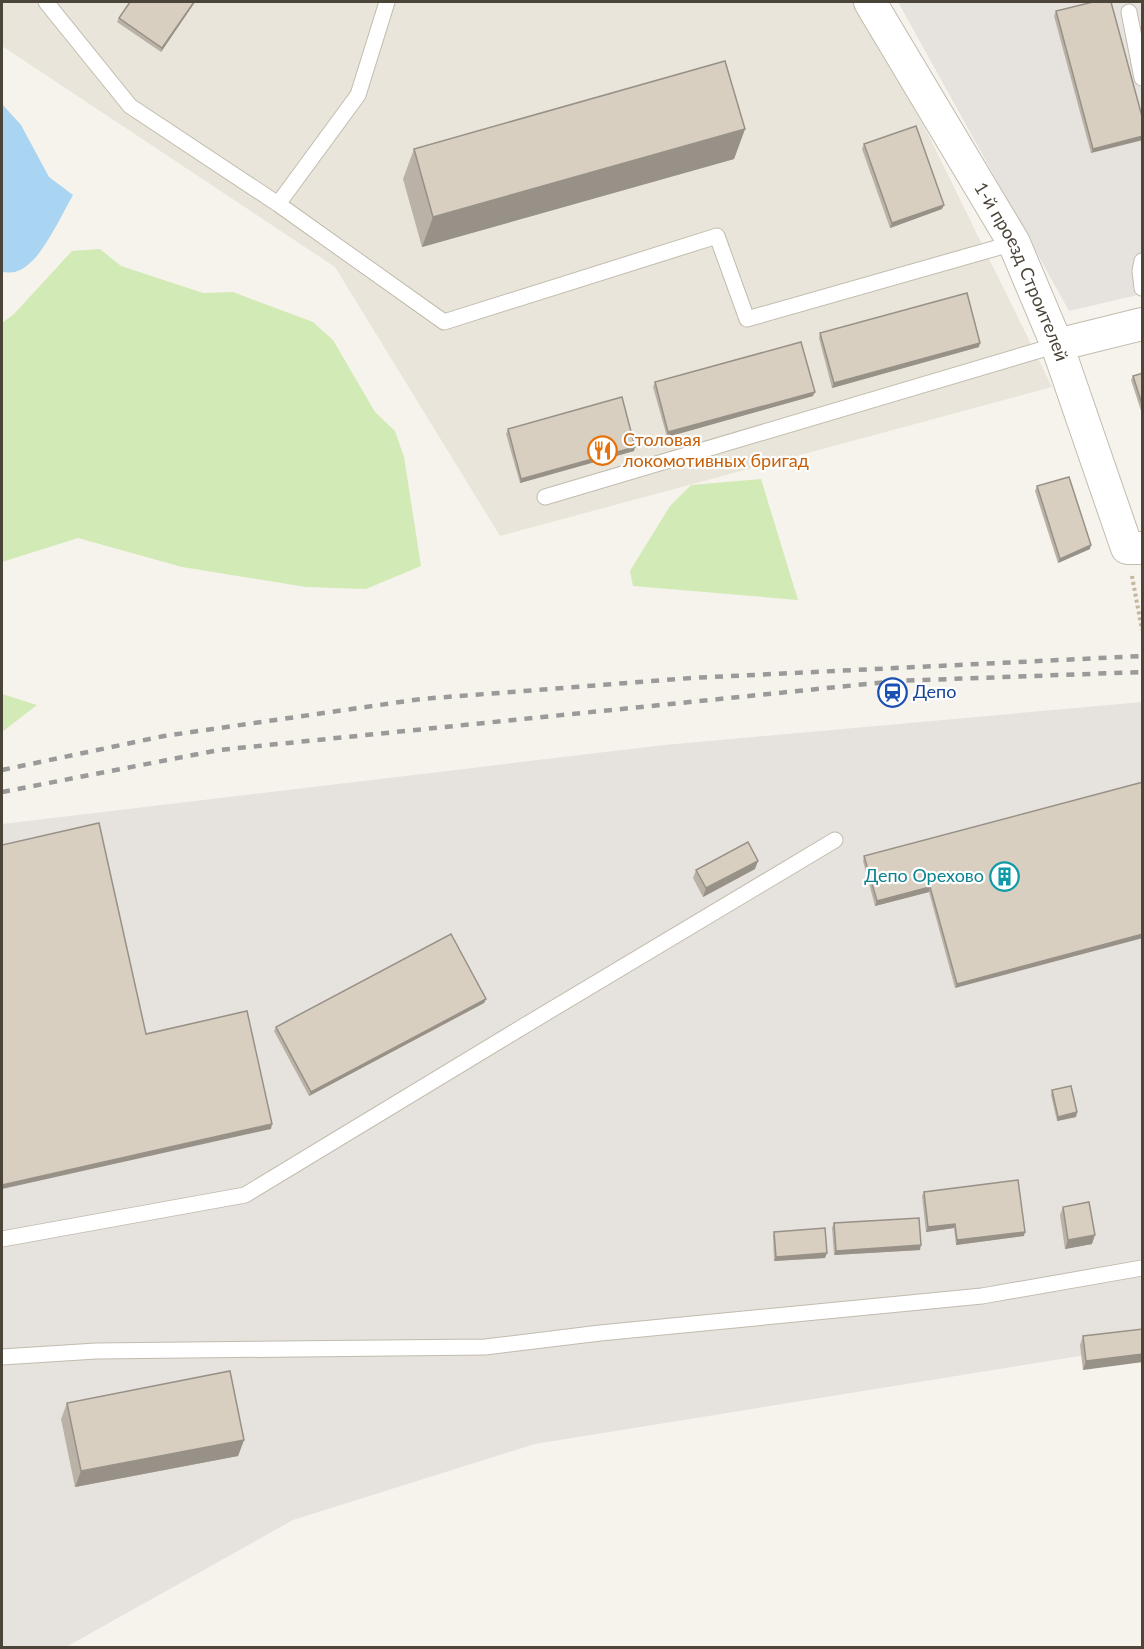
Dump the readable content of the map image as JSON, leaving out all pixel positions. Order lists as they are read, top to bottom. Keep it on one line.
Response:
{"streets":{"street":["1-й проезд Строителей"]},"places":{"restaurant":["Столовая локомотивных бригад"],"station":["Депо"],"building":["Депо Орехово"]}}
